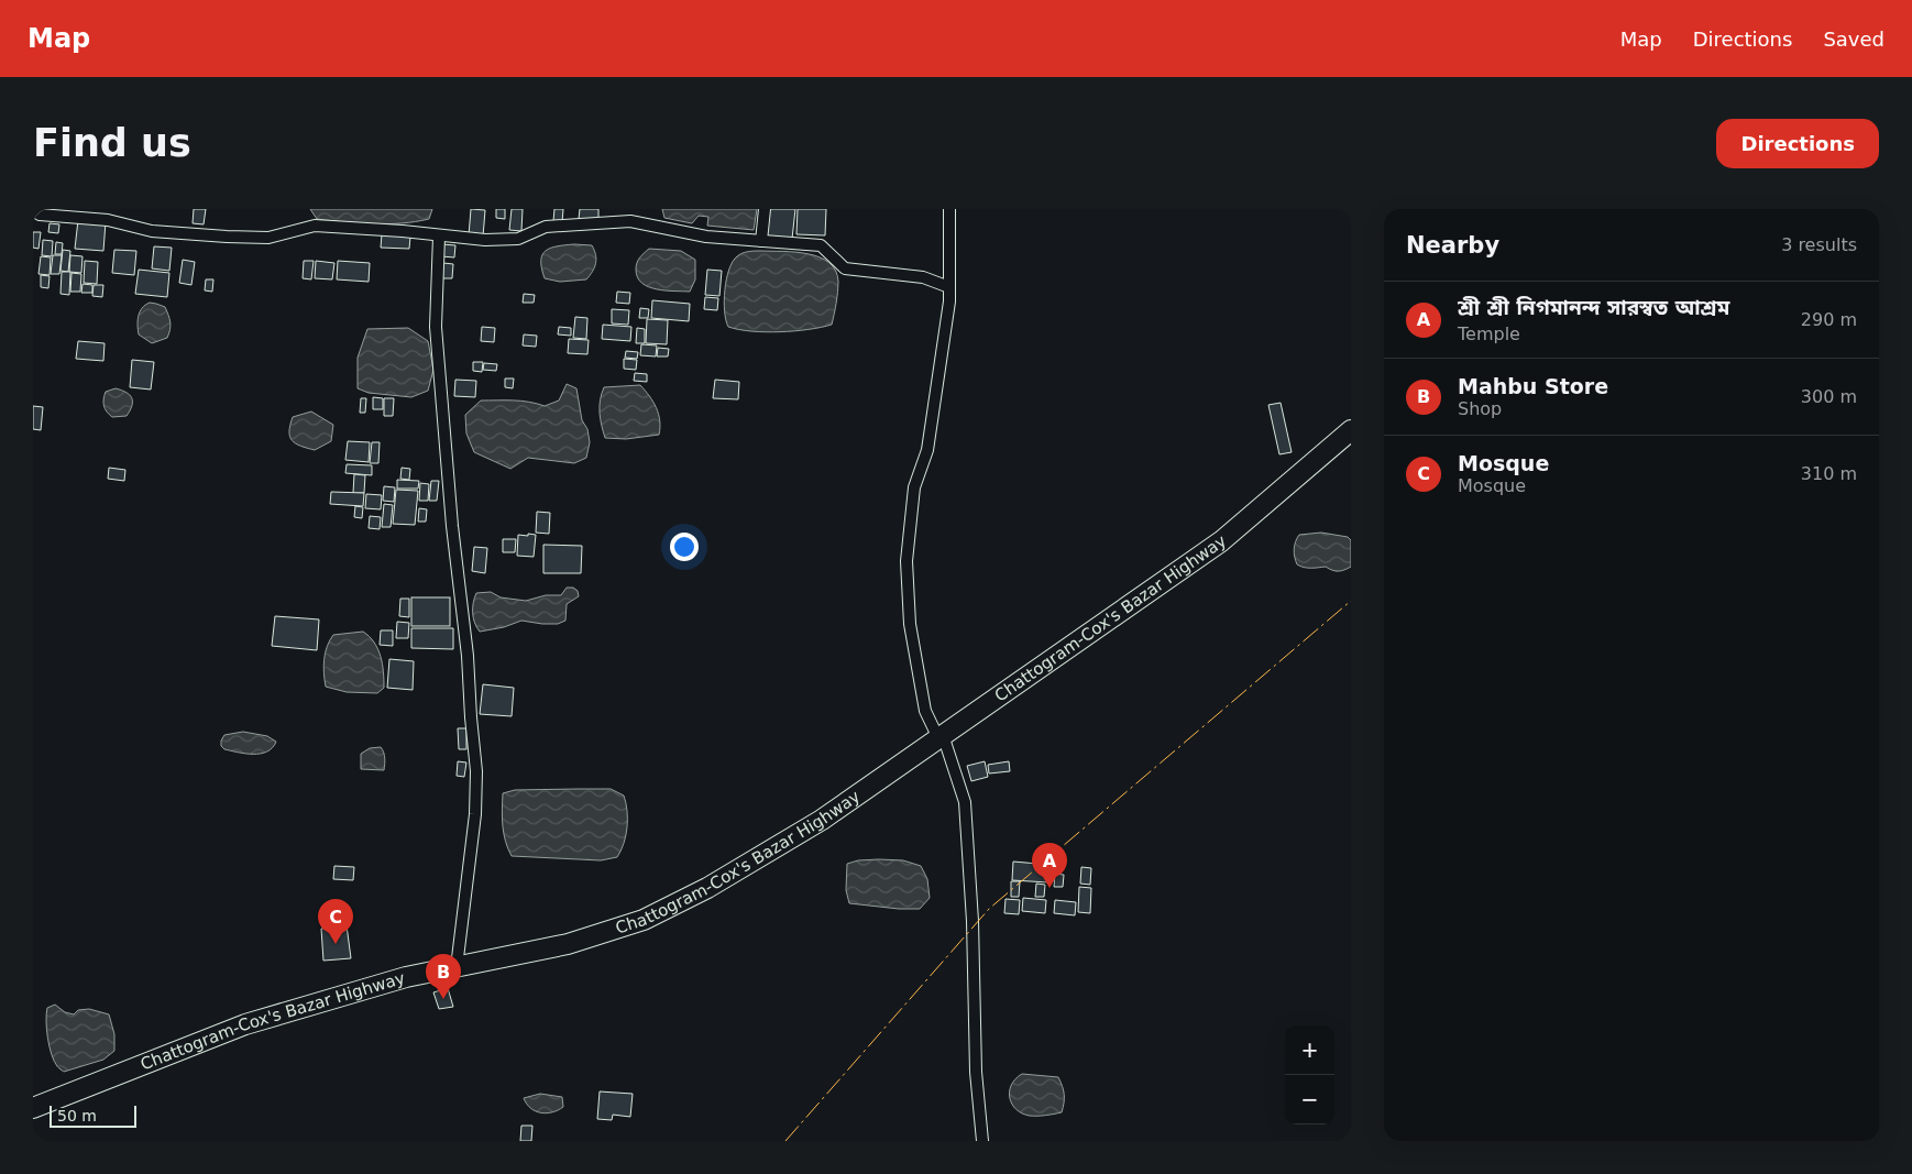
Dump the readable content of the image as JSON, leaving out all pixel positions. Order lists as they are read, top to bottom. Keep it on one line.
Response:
{"streets":{"highway":["Chattogram-Cox's Bazar Highway"]},"scale_bar":"50 m","page":{"header":"Map","nav":["Map","Directions","Saved"],"buttons":"Directions","title":"Find us","heading":["Nearby","3 results"],"list":[{"mark":"A","name":"শ্রী শ্রী নিগমানন্দ সারস্বত আশ্রম","note":"Temple","value":"290 m"},{"mark":"B","name":"Mahbu Store","note":"Shop","value":"300 m"},{"mark":"C","name":"Mosque","note":"Mosque","value":"310 m"}],"pins":["A","C","B"],"map_buttons":["+","−"],"scale":"50 m"}}
